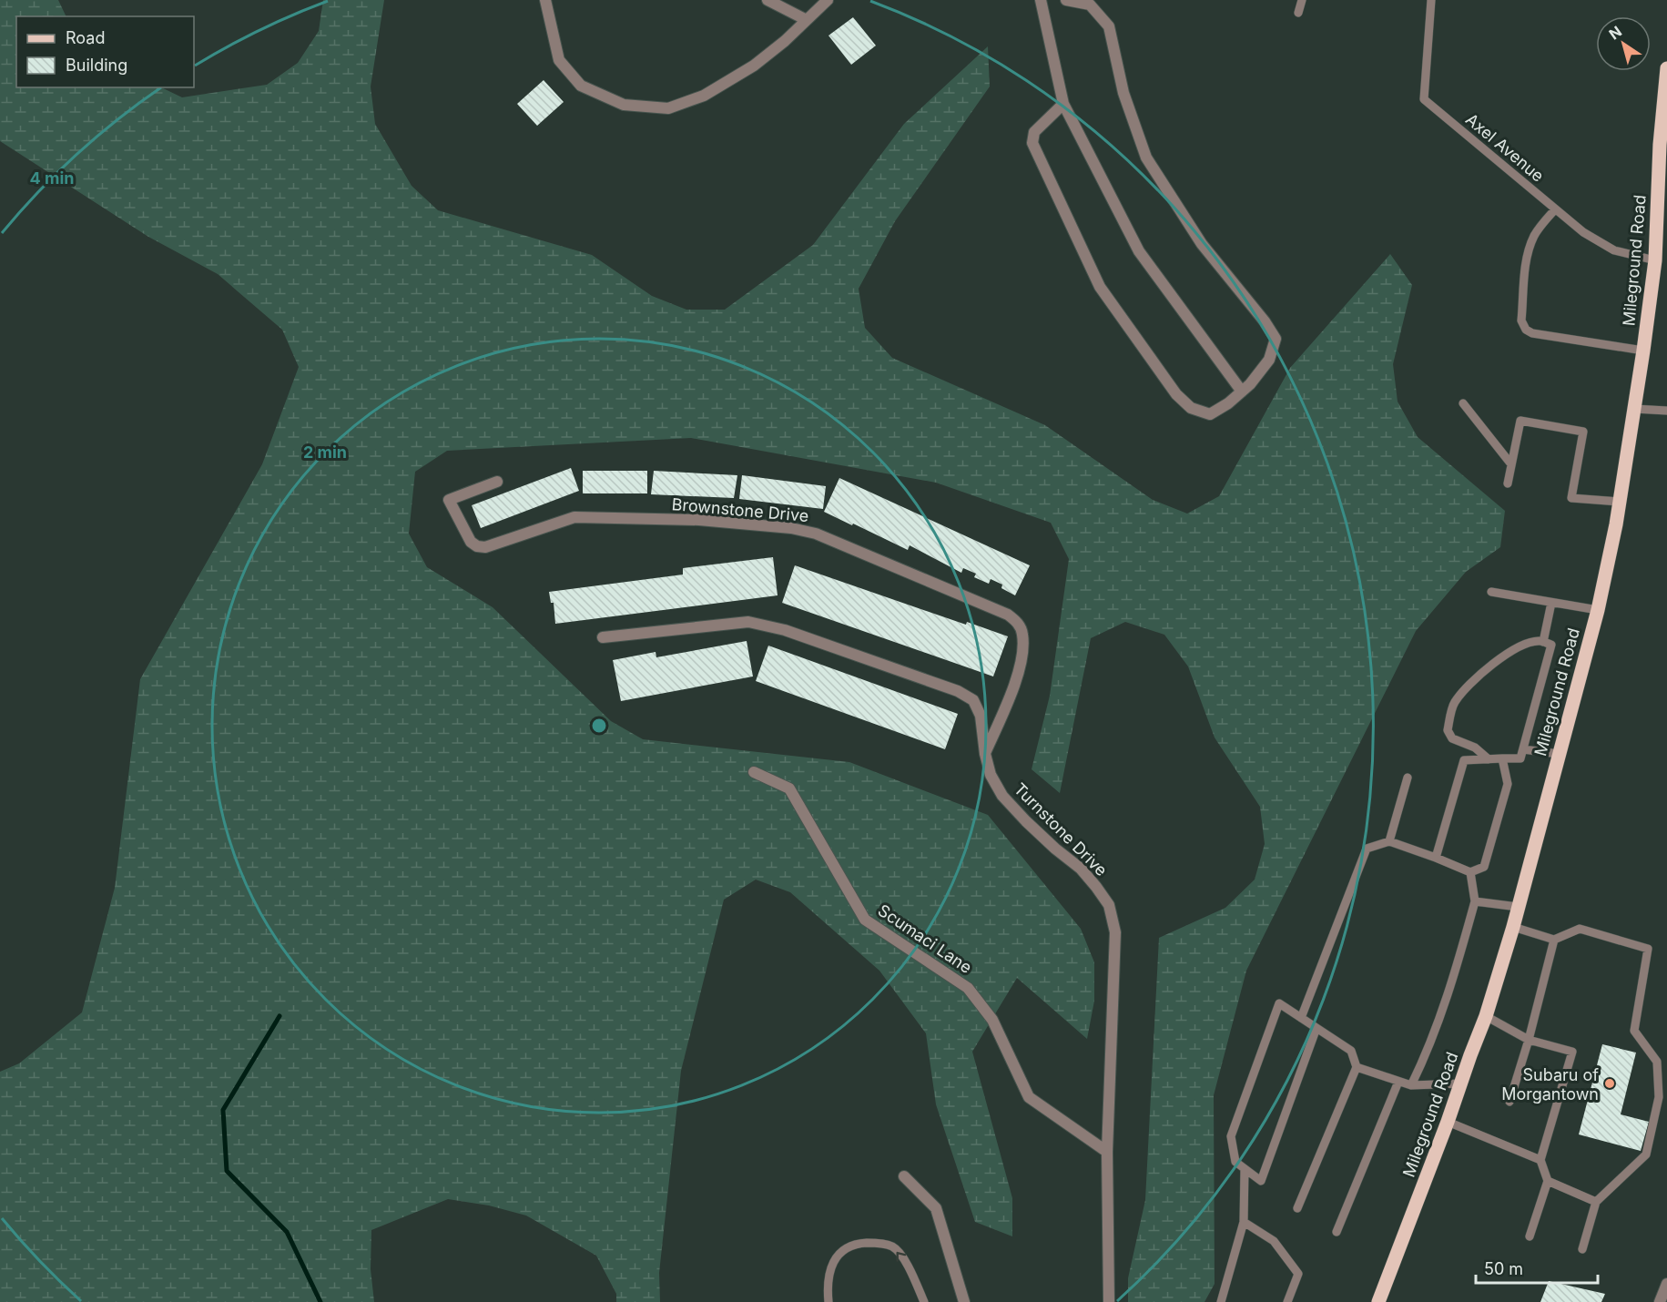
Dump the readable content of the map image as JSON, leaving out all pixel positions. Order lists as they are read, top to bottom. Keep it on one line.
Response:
{"streets":{"main road":["Mileground Road"],"street":["Brownstone Drive","Turnstone Drive","Scumaci Lane"],"lane":["Axel Avenue"]},"crossings":[["Axel Avenue","Mileground Road"],["Brownstone Drive","Turnstone Drive"],["Turnstone Drive","Scumaci Lane"]],"places":["Subaru of Morgantown"],"legend":["Road","Building"],"scale_bar":"50 m","north":"top left","rings":["4 min","2 min"]}
